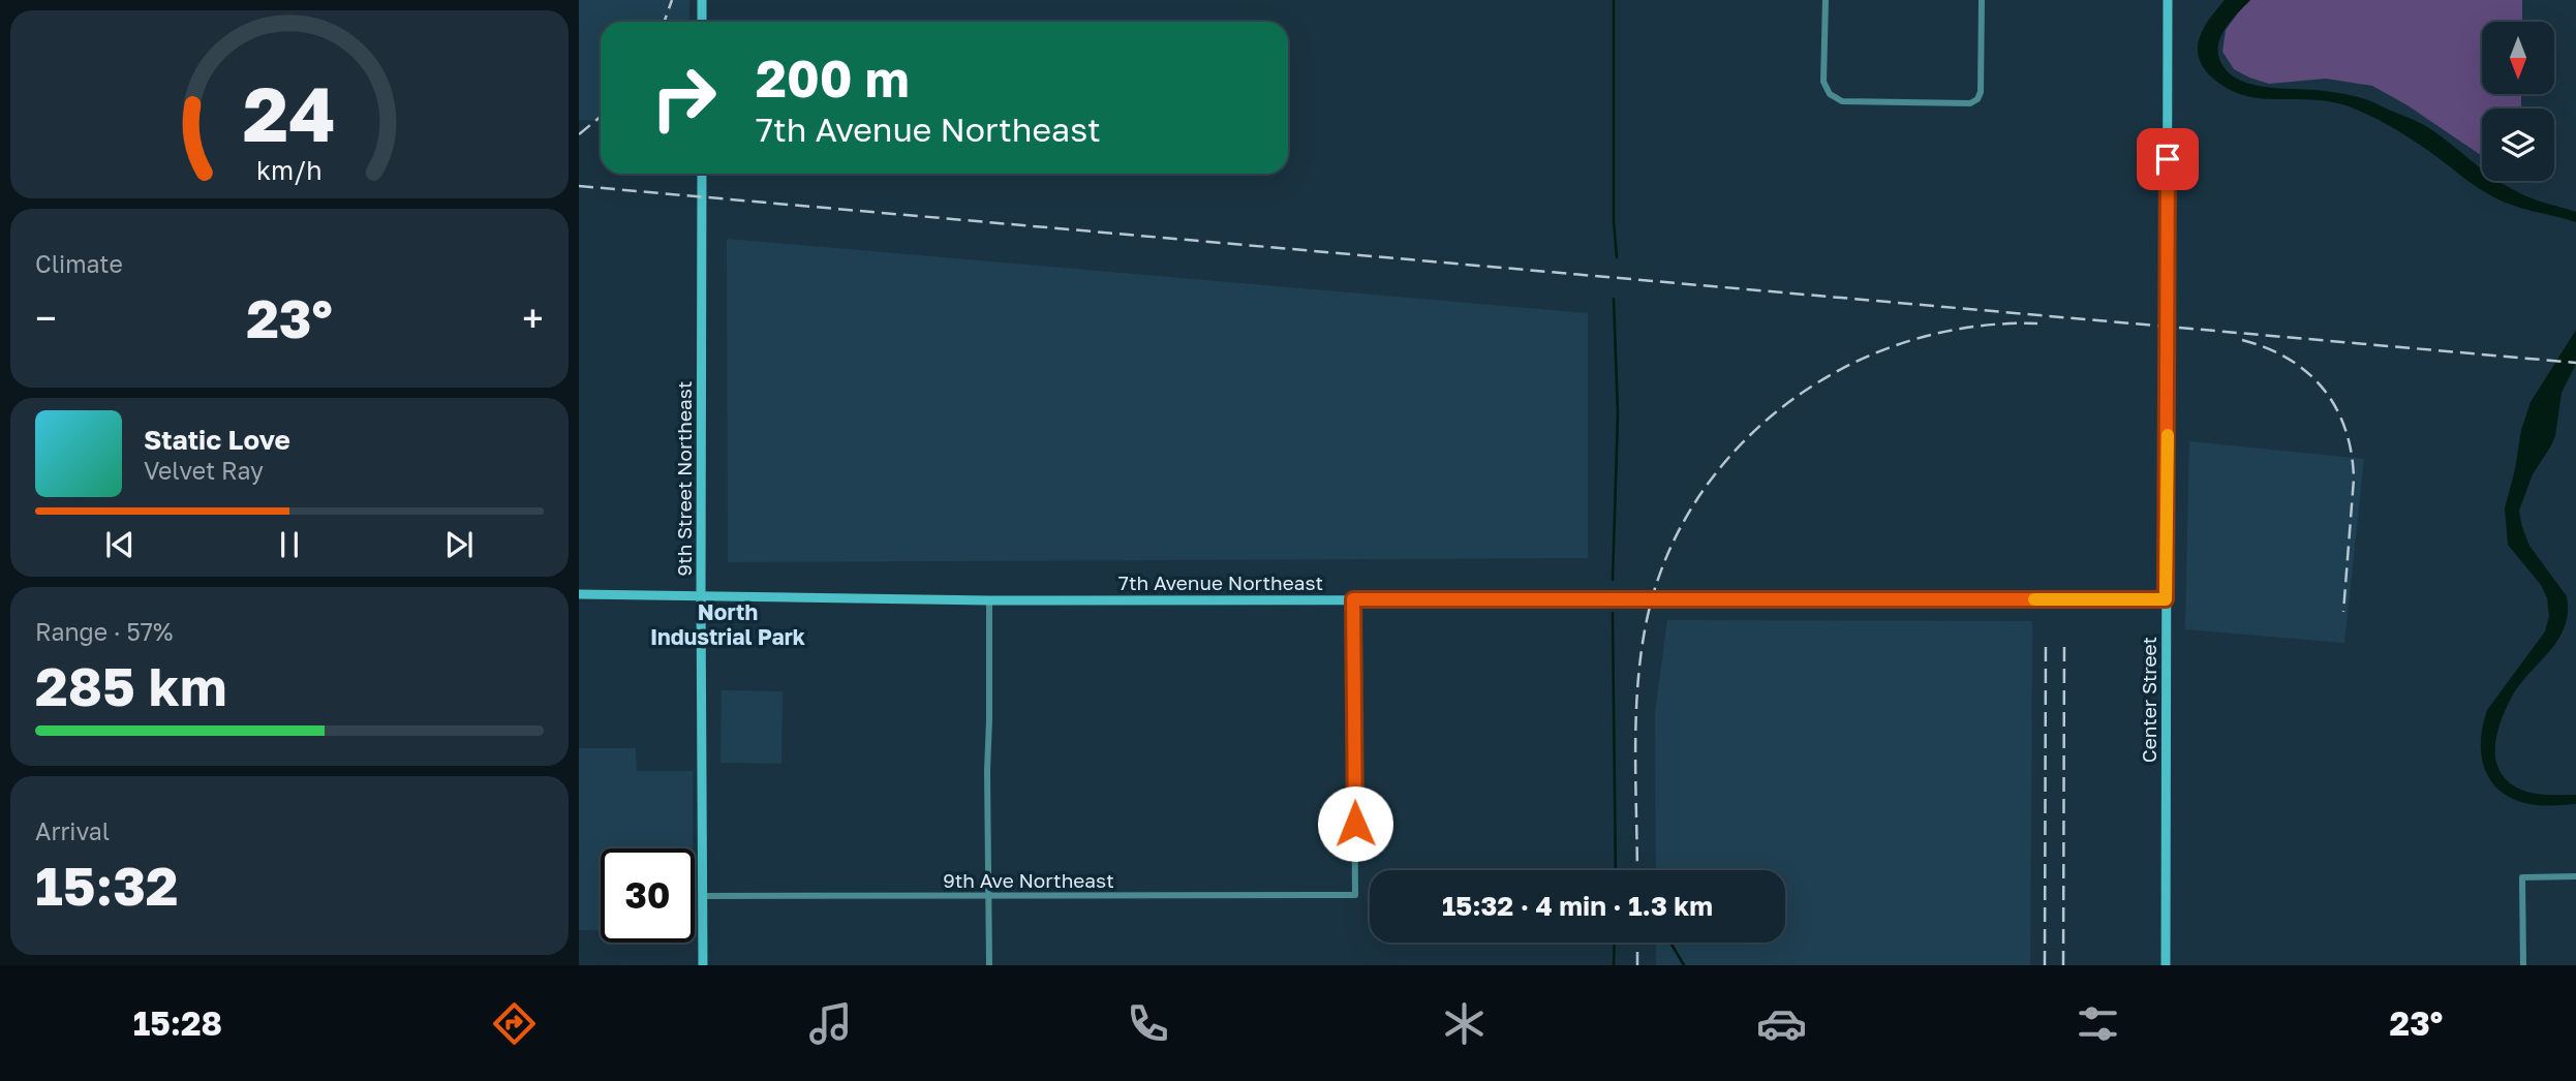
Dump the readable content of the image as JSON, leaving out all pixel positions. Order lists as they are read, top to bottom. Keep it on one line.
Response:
{"streets":{"street":["9th Street Northeast","7th Avenue Northeast","Center Street","9th Ave Northeast"]},"crossings":[["9th Street Northeast","7th Avenue Northeast"],["9th Street Northeast","9th Ave Northeast"],["7th Avenue Northeast","Center Street"],["7th Avenue Northeast","9th Ave Northeast"]],"districts":["North Industrial Park"],"north":"bottom","page":{"turn":["200 m","7th Avenue Northeast"],"tile":["Climate",["Range · 57%","285 km"],["Arrival","15:32"]],"heat":["−","23°","+"],"song":["Static Love","Velvet Ray"],"limit":"30","trip":"15:32 · 4 min · 1.3 km","tabs":["15:28","23°"],"gauge":["24","km/h"]}}
